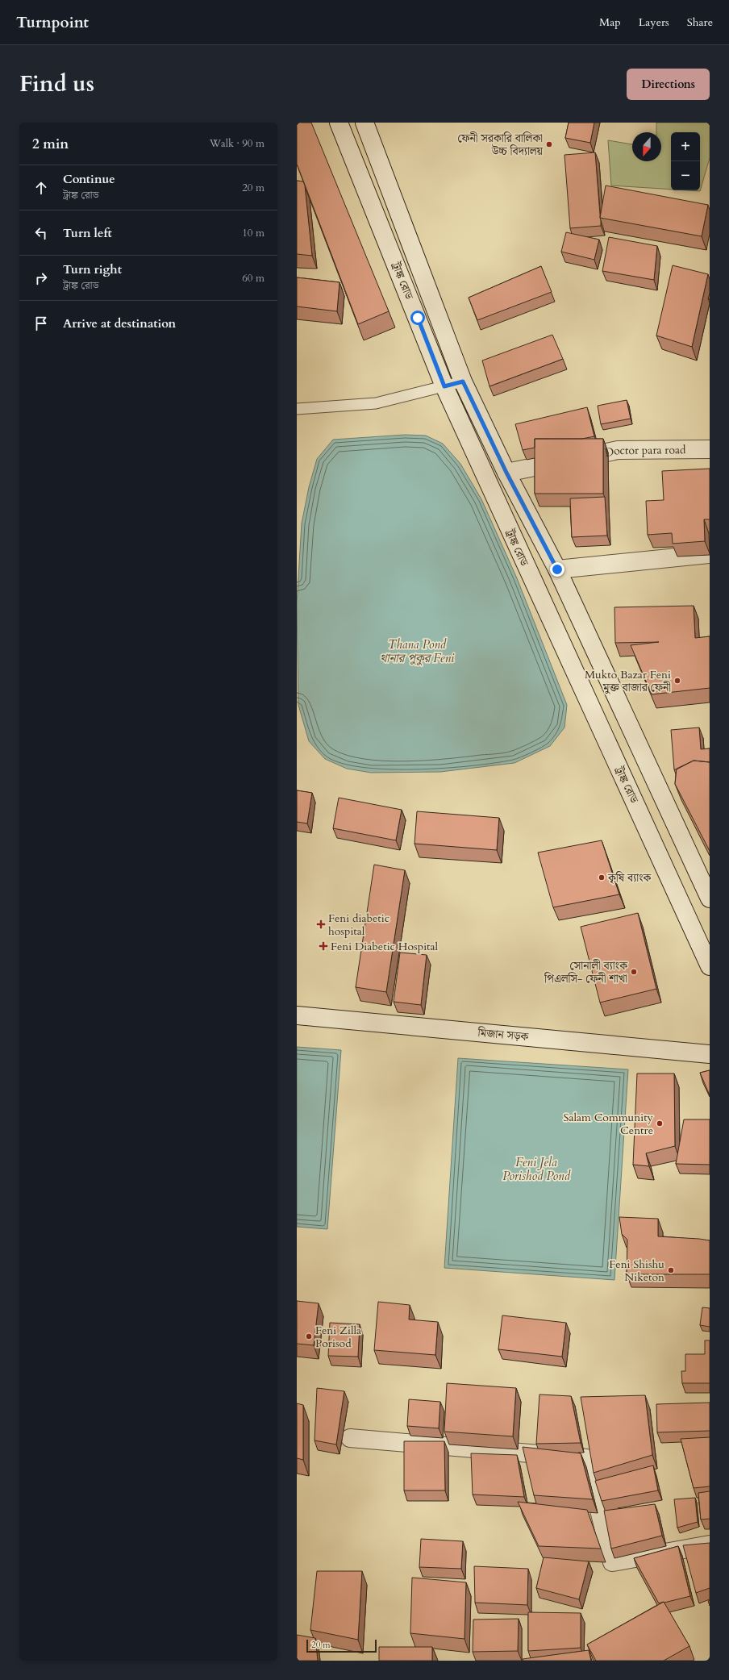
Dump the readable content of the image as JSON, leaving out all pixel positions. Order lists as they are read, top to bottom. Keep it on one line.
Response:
{"streets":{"main road":["ট্রাঙ্ক রোড","Doctor para road","মিজান সড়ক"]},"crossings":[["ট্রাঙ্ক রোড","Doctor para road"]],"water":["Thana Pond থানার পুকুর Feni","Feni Jela Porishod Pond"],"places":{"other":["ফেনী সরকারি বালিকা উচ্চ বিদ্যালয়","Mukto Bazar Feni মুক্ত বাজার ফেনী","কৃষি ব্যাংক","সোনালী ব্যাংক পিএলসি- ফেনী শাখা","Salam Community Centre","Feni Shishu Niketon","Feni Zilla Porisod"],"health":["Feni diabetic hospital","Feni Diabetic Hospital"]},"scale_bar":"20 m","north":"bottom","page":{"header":"Turnpoint","nav":["Map","Layers","Share"],"title":"Find us","buttons":"Directions","heading":["2 min","Walk · 90 m"],"map_buttons":["+","−"],"list":[["Continue","ট্রাঙ্ক রোড","20 m"],["Turn left","10 m"],["Turn right","ট্রাঙ্ক রোড","60 m"],"Arrive at destination"],"scale":"20 m"}}
